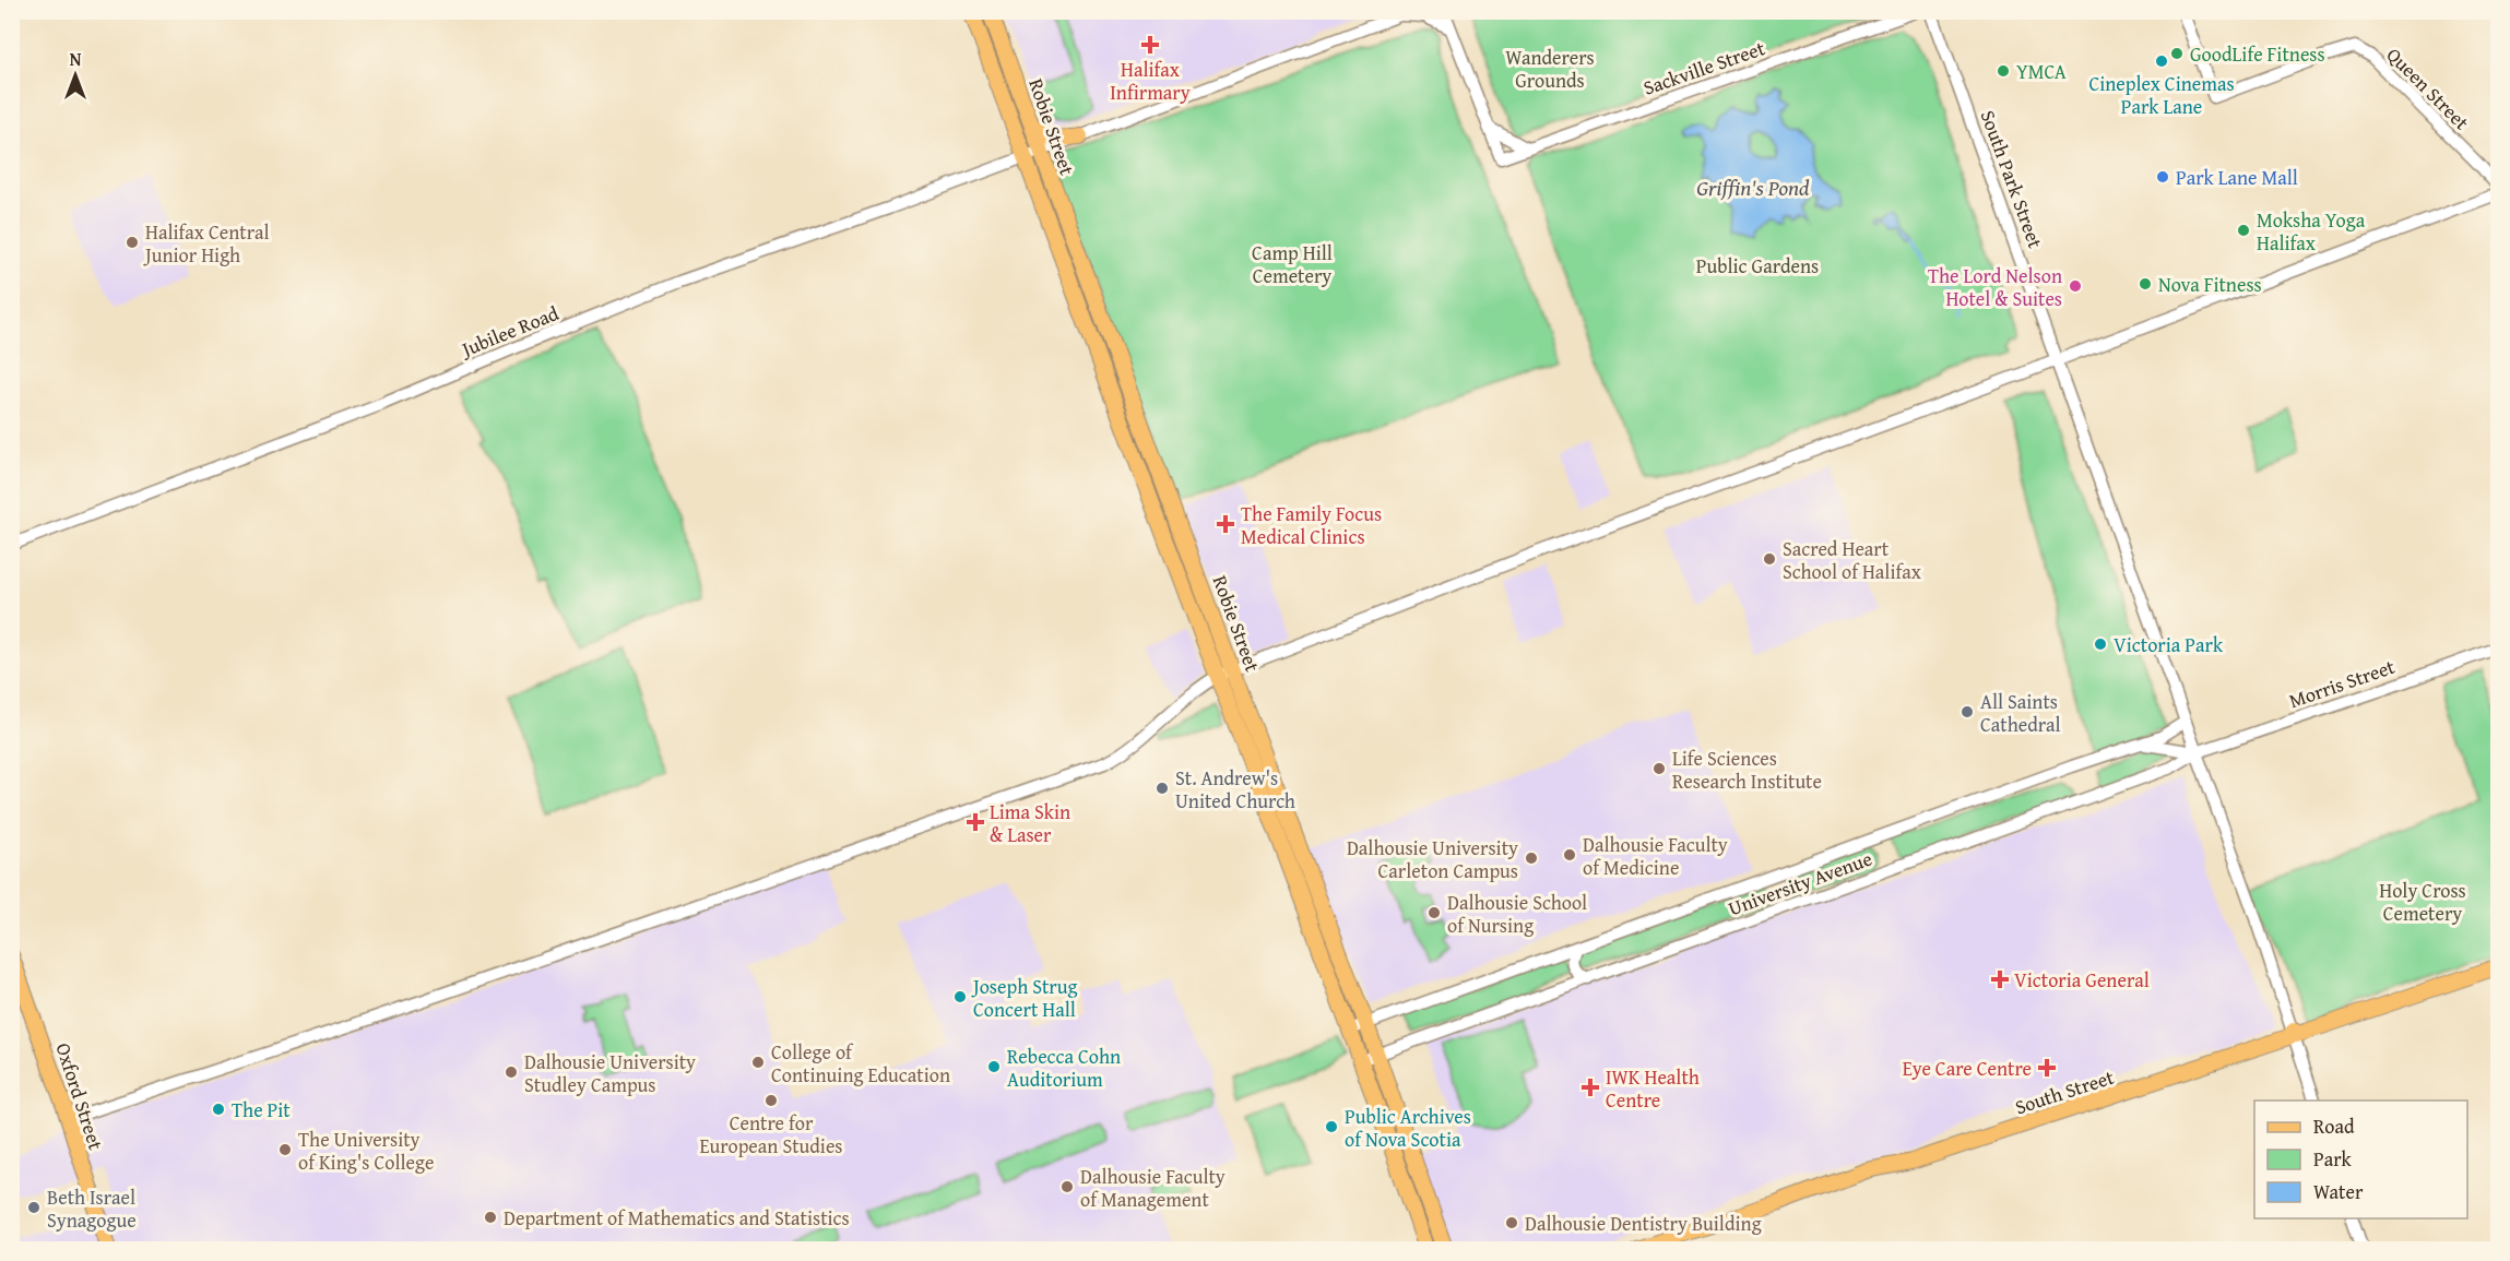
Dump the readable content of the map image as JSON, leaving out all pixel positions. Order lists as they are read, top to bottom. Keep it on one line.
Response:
{"streets":{"main road":["Robie Street","South Street","Oxford Street"],"street":["Sackville Street","Queen Street","South Park Street","Jubilee Road","Morris Street","University Avenue"]},"crossings":[["Robie Street","Jubilee Road"],["Robie Street","University Avenue"],["South Park Street","Morris Street"],["South Park Street","University Avenue"],["South Park Street","South Street"],["Morris Street","University Avenue"]],"water":["Griffin's Pond"],"parks":["Wanderers Grounds","Camp Hill Cemetery","Public Gardens","Holy Cross Cemetery"],"places":{"health":["Halifax Infirmary","The Family Focus Medical Clinics","Lima Skin & Laser","Victoria General","Eye Care Centre","IWK Health Centre"],"other":["GoodLife Fitness","Cineplex Cinemas Park Lane","YMCA","Park Lane Mall","Moksha Yoga Halifax","Halifax Central Junior High","Nova Fitness","The Lord Nelson Hotel & Suites","Sacred Heart School of Halifax","Victoria Park","All Saints Cathedral","Life Sciences Research Institute","St. Andrew's United Church","Dalhousie Faculty of Medicine","Dalhousie University Carleton Campus","Dalhousie School of Nursing","Joseph Strug Concert Hall","College of Continuing Education","Rebecca Cohn Auditorium","Dalhousie University Studley Campus","Centre for European Studies","The Pit","Public Archives of Nova Scotia","The University of King's College","Dalhousie Faculty of Management","Beth Israel Synagogue","Department of Mathematics and Statistics","Dalhousie Dentistry Building"]},"legend":["Road","Park","Water"],"north":"top"}
